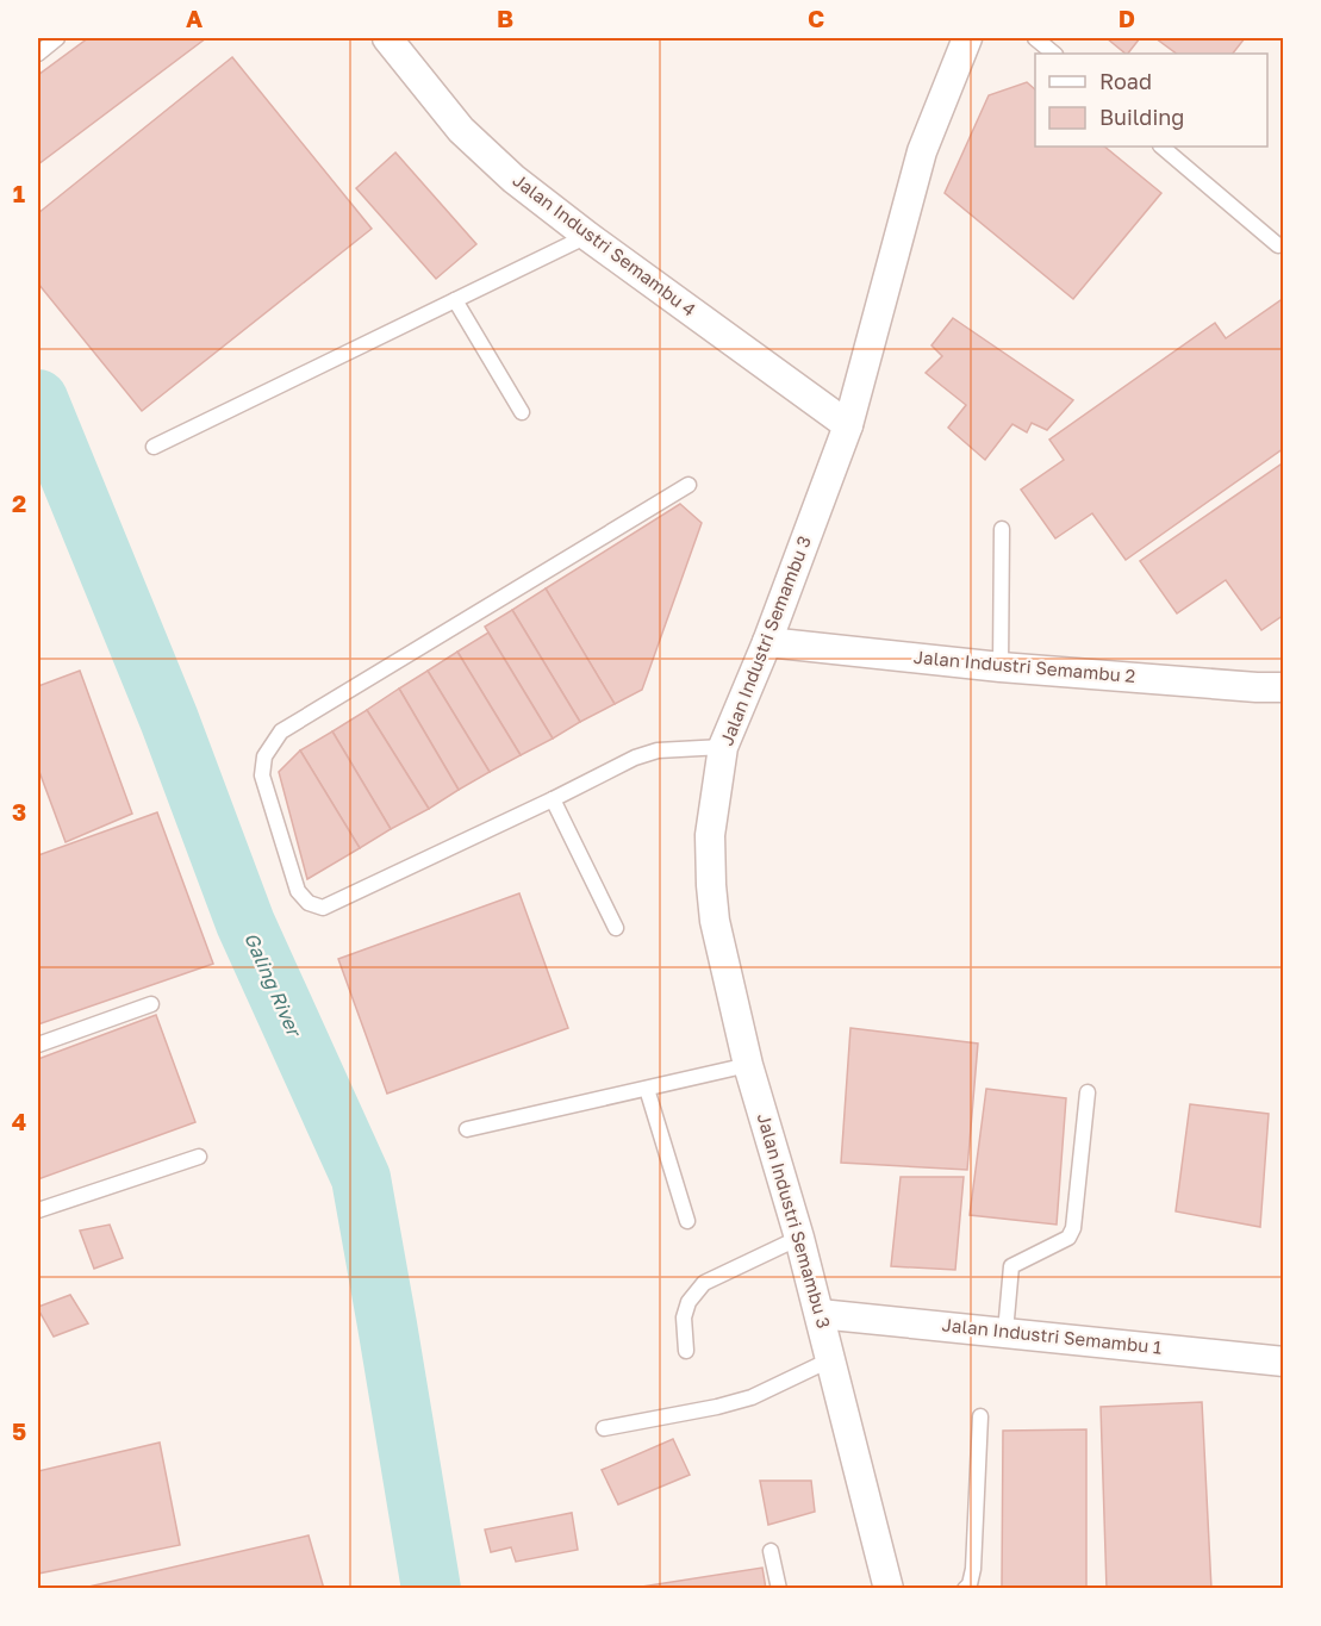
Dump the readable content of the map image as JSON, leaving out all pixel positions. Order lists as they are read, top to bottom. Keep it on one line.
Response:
{"streets":{"street":["Jalan Industri Semambu 4","Jalan Industri Semambu 3","Jalan Industri Semambu 2","Jalan Industri Semambu 1"]},"crossings":[["Jalan Industri Semambu 4","Jalan Industri Semambu 3"],["Jalan Industri Semambu 3","Jalan Industri Semambu 2"],["Jalan Industri Semambu 3","Jalan Industri Semambu 1"]],"water":["Galing River"],"legend":["Road","Building"],"grid":{"columns":["A","B","C","D"],"rows":["1","2","3","4","5"]}}
